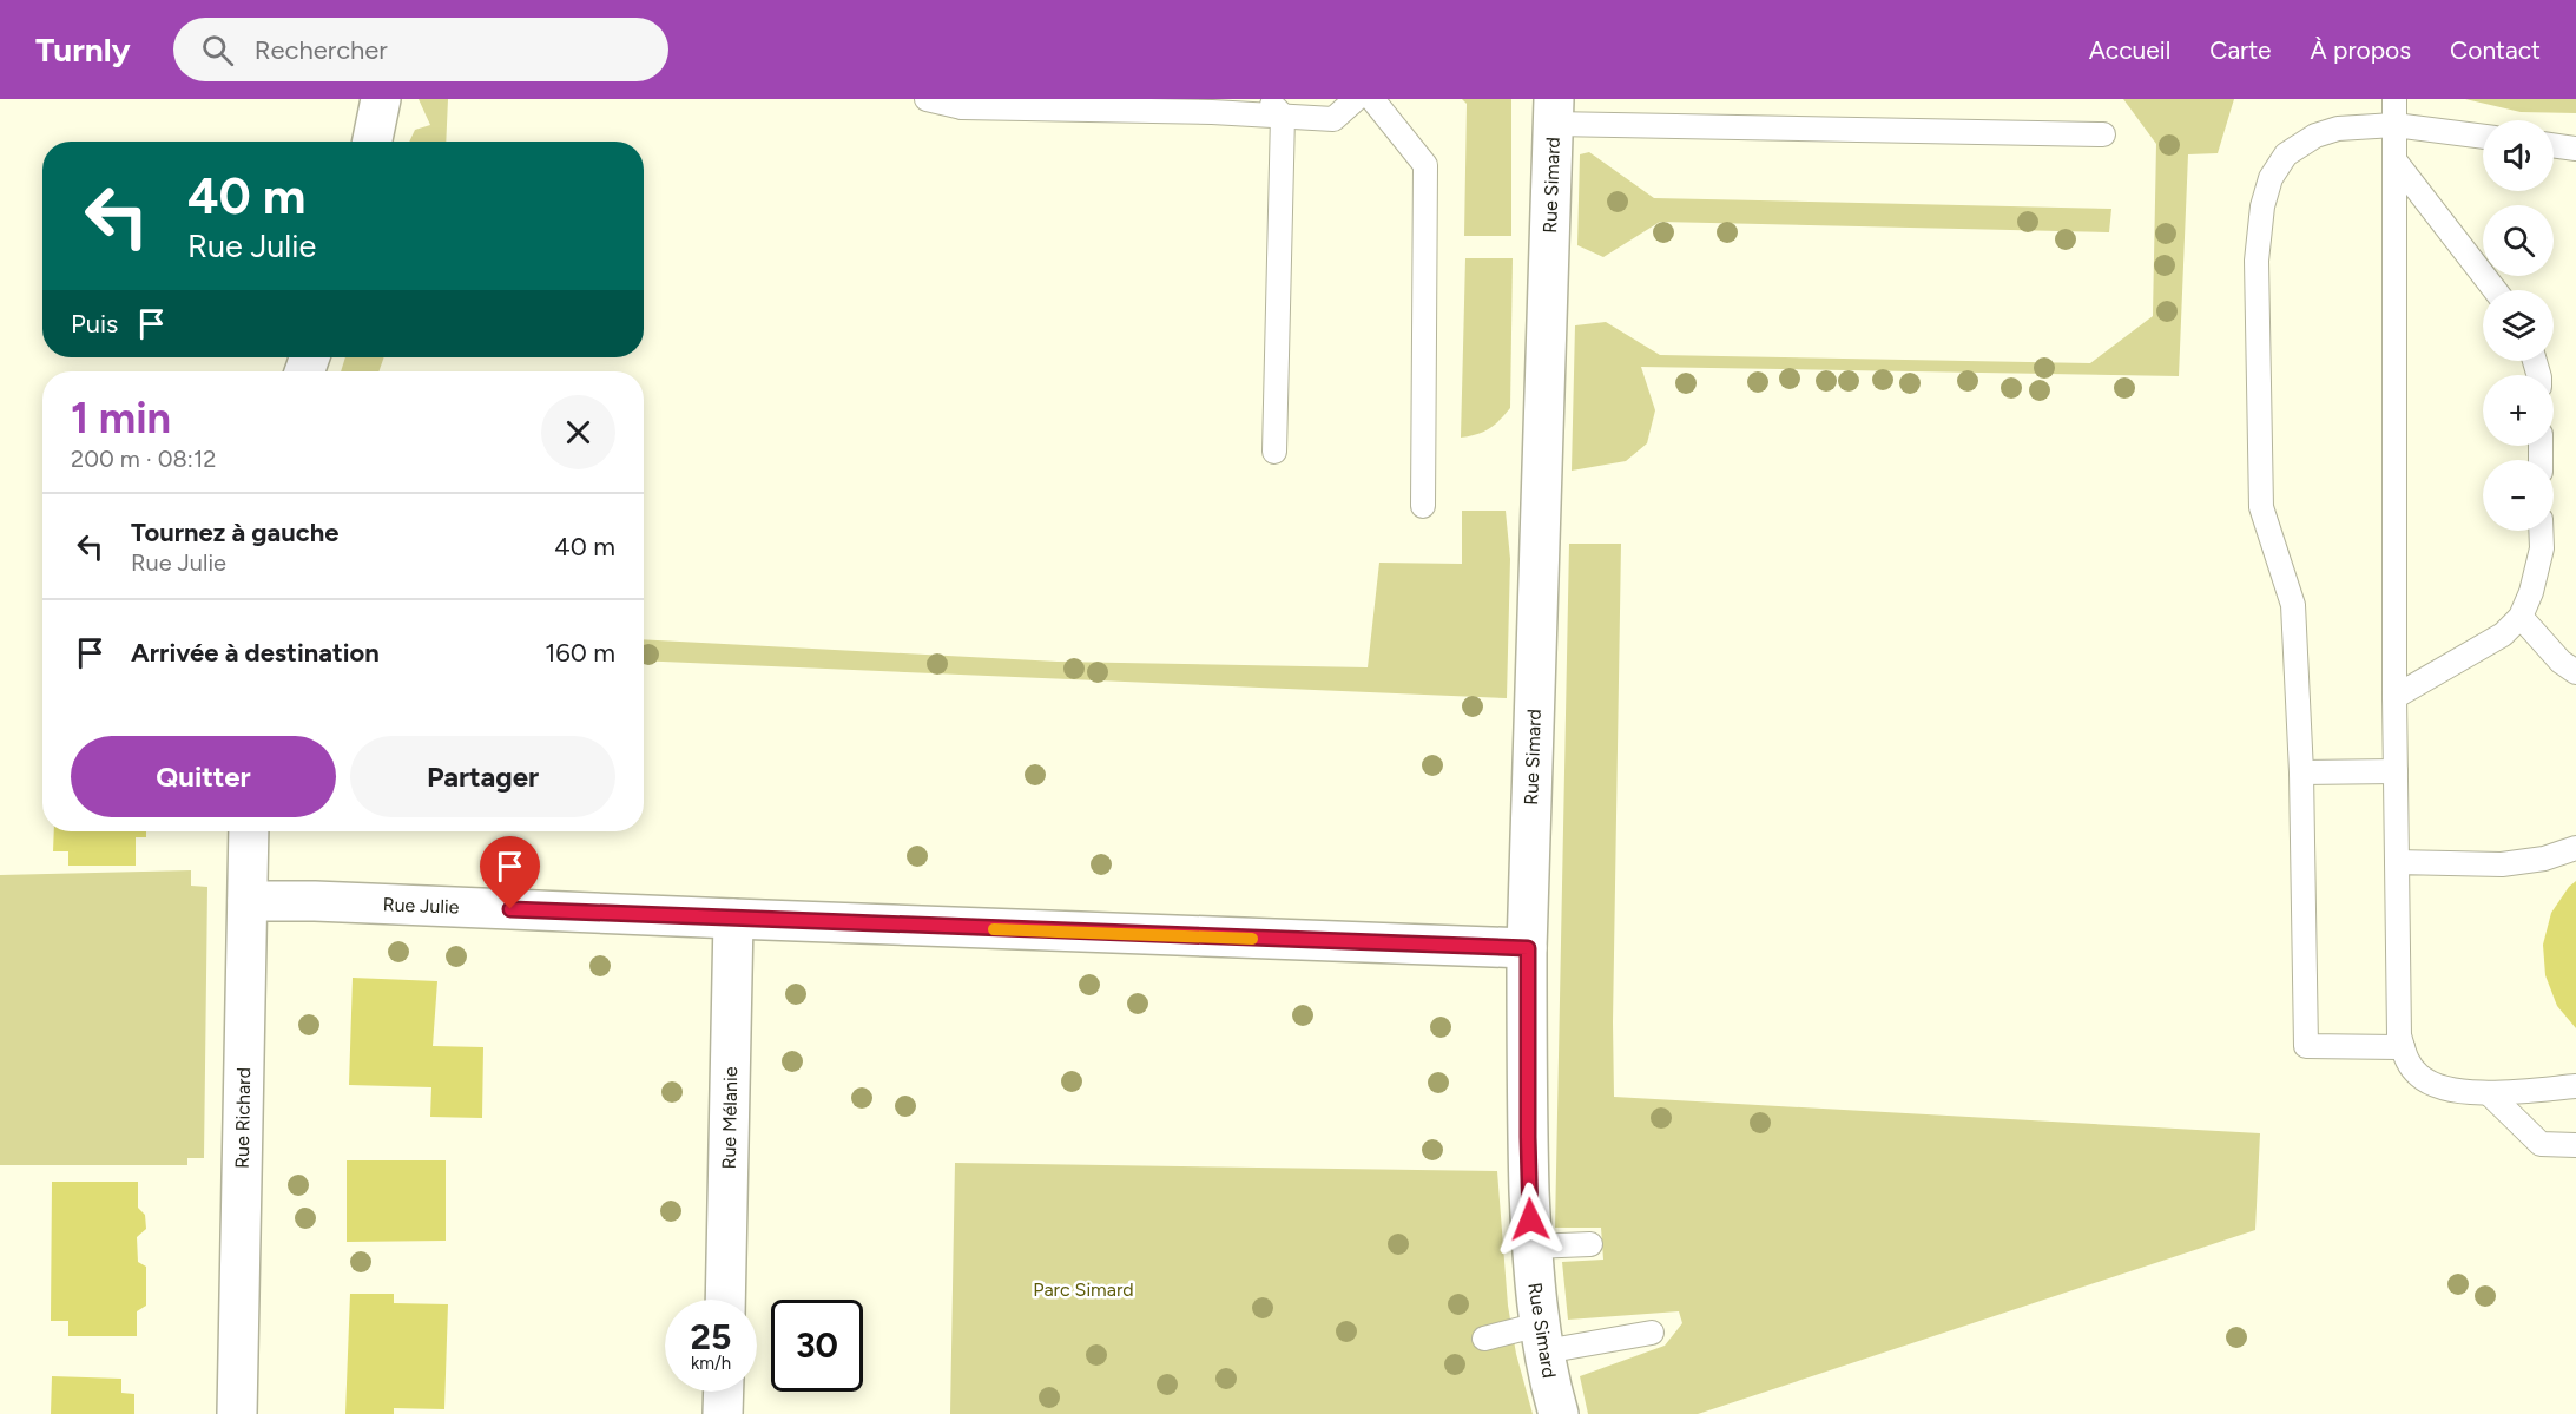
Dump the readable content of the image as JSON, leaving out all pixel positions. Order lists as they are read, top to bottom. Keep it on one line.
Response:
{"streets":{"street":["Rue Simard","Rue Julie","Rue Richard","Rue Mélanie"]},"crossings":[["Rue Simard","Rue Julie"],["Rue Julie","Rue Richard"],["Rue Julie","Rue Mélanie"]],"parks":["Parc Simard"],"page":{"header":"Turnly","search":"Rechercher","nav":["Accueil","Carte","À propos","Contact"],"map_buttons":["+","−"],"turn":["40 m","Rue Julie"],"then":"Puis","heading":["1 min","200 m · 08:12"],"list":[{"name":"Tournez à gauche","note":"Rue Julie","value":"40 m"},{"name":"Arrivée à destination","value":"160 m"}],"buttons":["Quitter","Partager"],"speed":"25 km/h","limit":"30"}}
